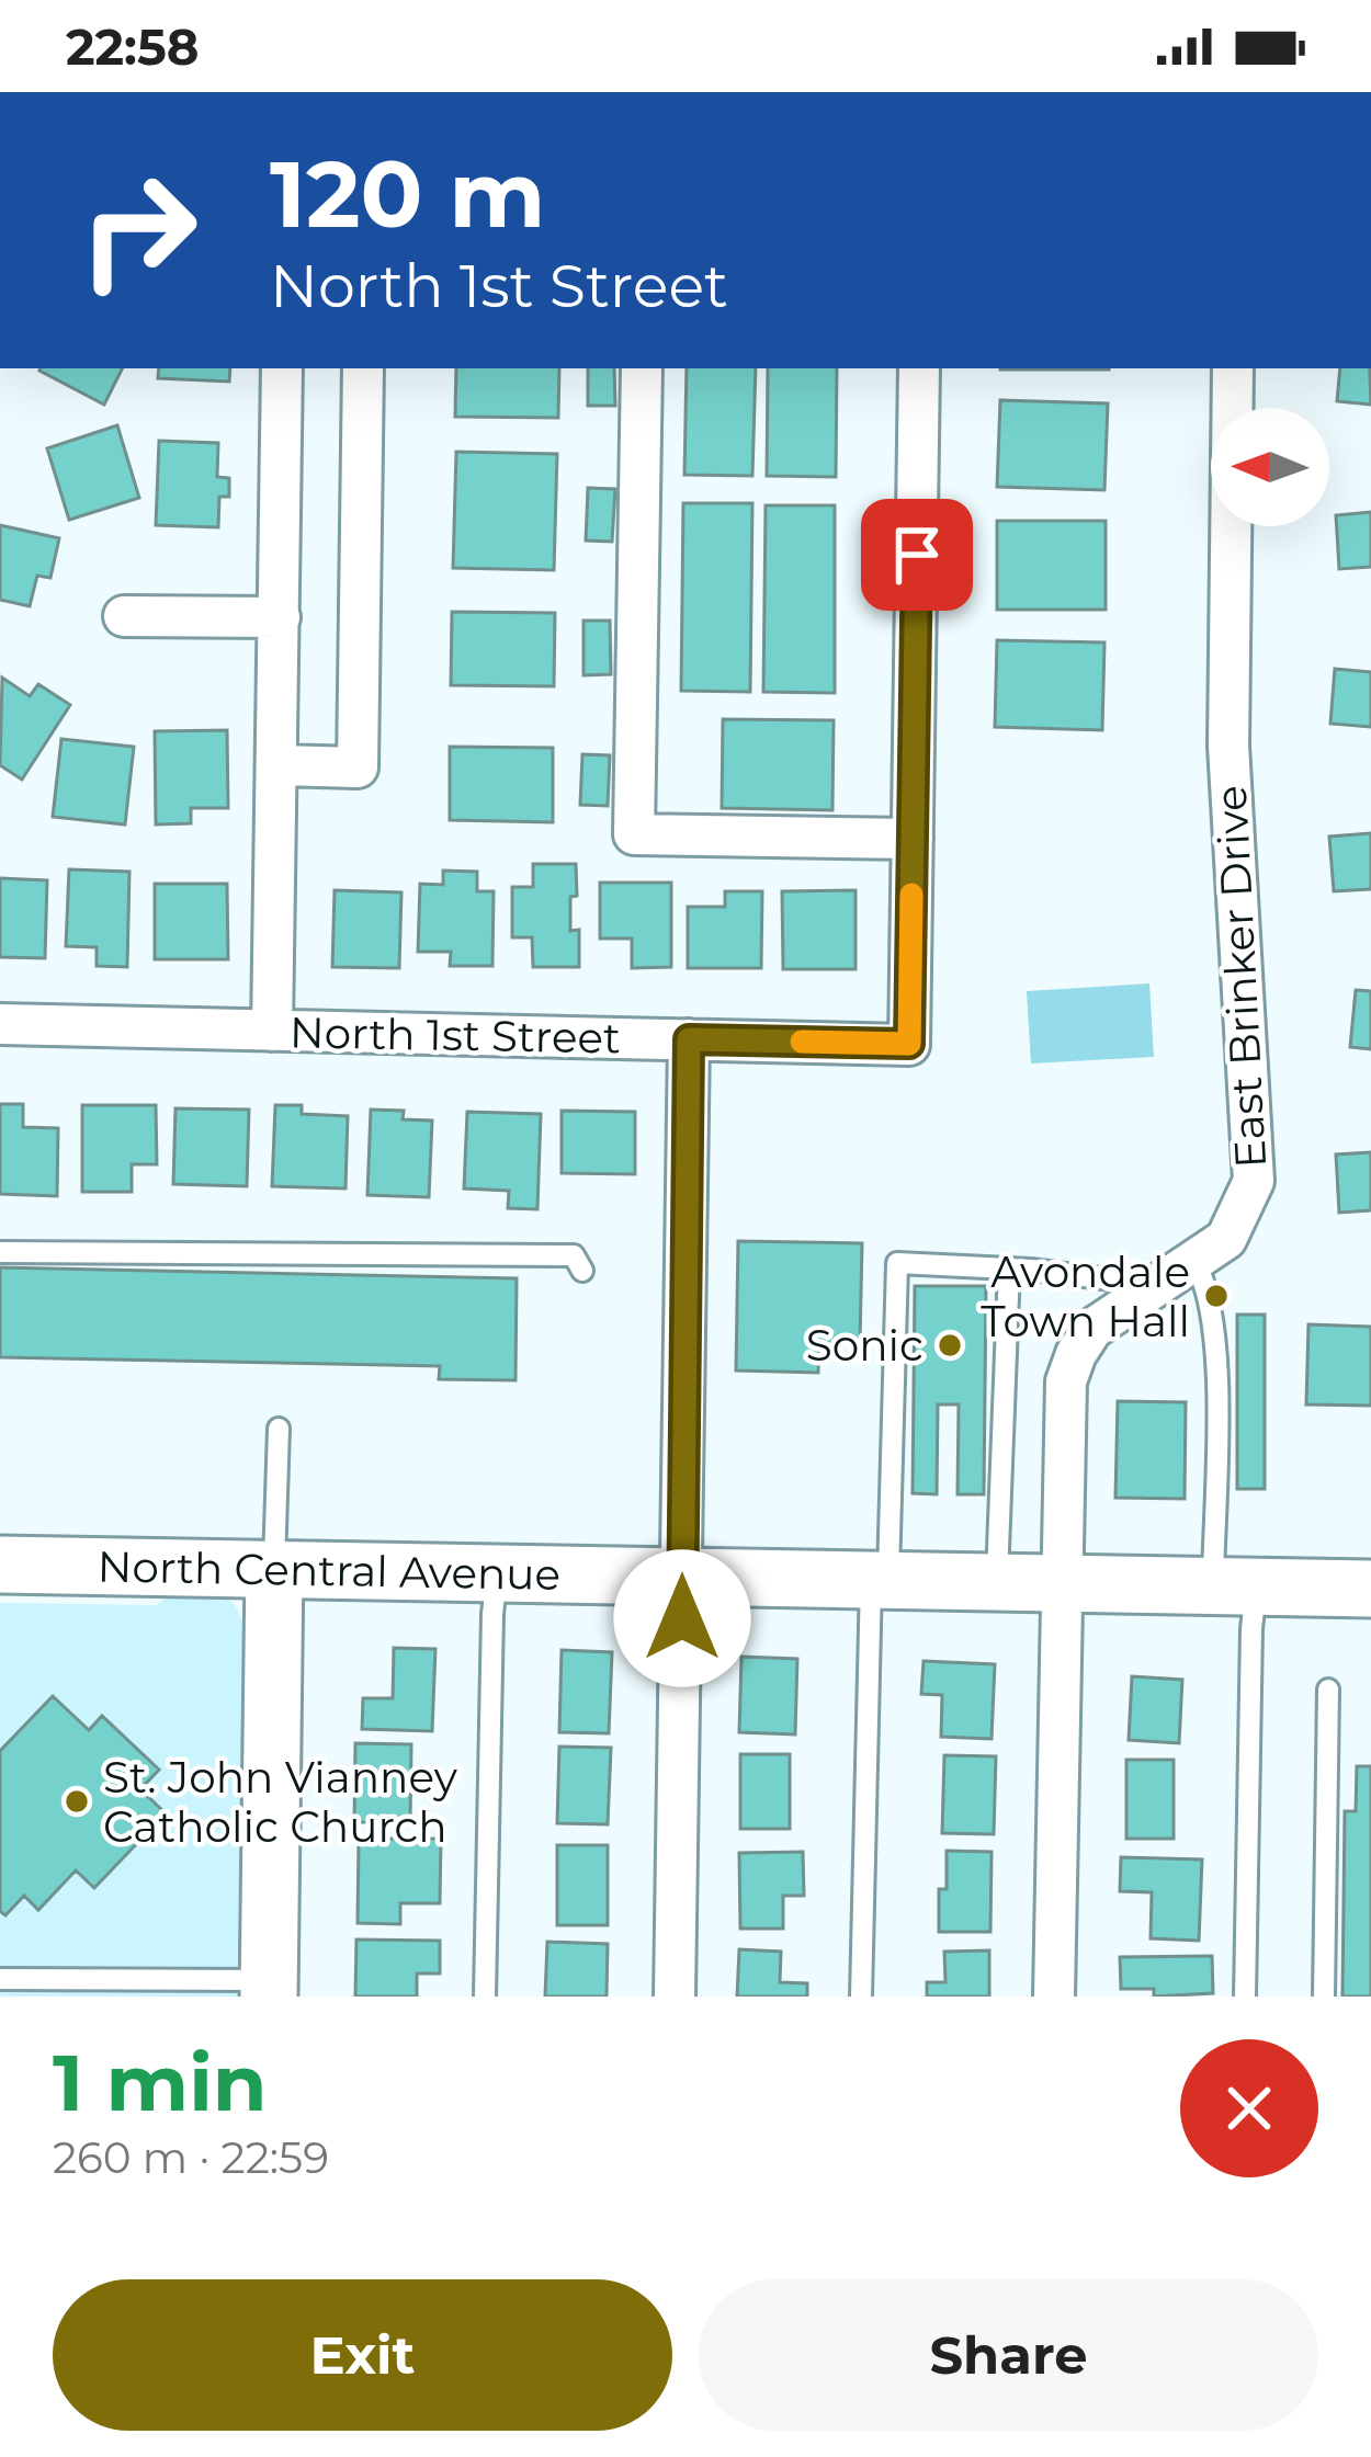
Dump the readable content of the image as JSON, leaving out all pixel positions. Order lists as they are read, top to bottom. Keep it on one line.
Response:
{"streets":{"street":["East Brinker Drive","North 1st Street","North Central Avenue"]},"crossings":[["East Brinker Drive","North Central Avenue"]],"places":["Avondale Town Hall","Sonic","St. John Vianney Catholic Church"],"north":"left","page":{"status":"22:58","turn":["120 m","North 1st Street"],"heading":["1 min","260 m · 22:59"],"buttons":["Exit","Share"]}}
